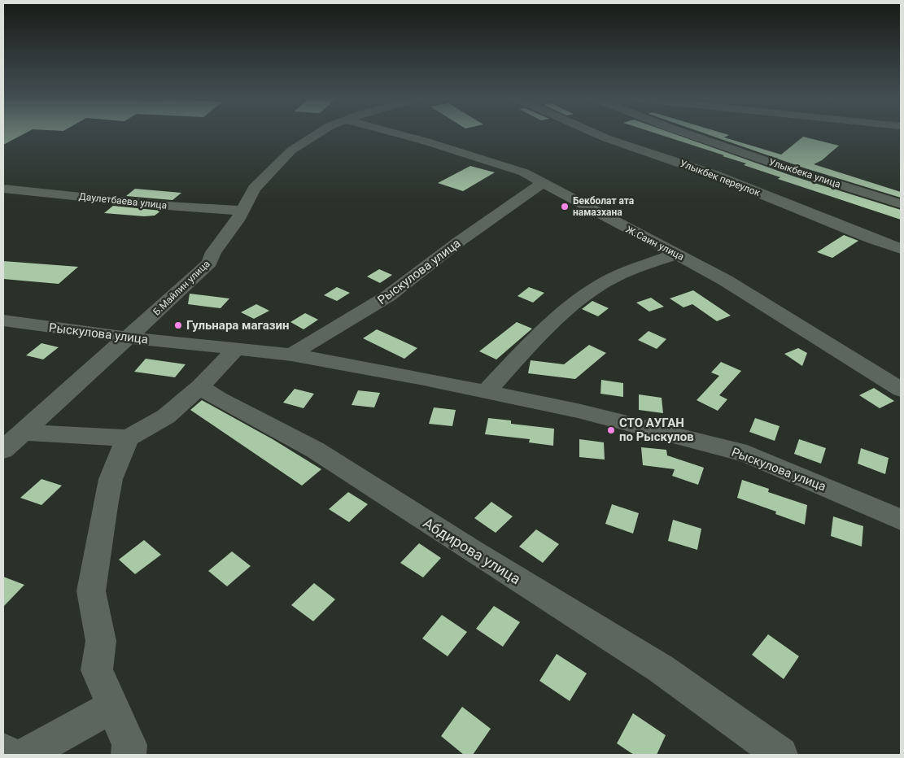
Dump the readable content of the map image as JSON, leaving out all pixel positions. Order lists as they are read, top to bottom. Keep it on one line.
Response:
{"streets":{"street":["Улыкбека улица","Улыкбек переулок","Даулетбаева улица","Ж.Саин улица","Рыскулова улица","Б.Майлин улица","Абдирова улица"]},"crossings":[["Даулетбаева улица","Б.Майлин улица"],["Ж.Саин улица","Рыскулова улица"],["Рыскулова улица","Б.Майлин улица"]],"places":["Бекболат ата намазхана","Гульнара магазин","СТО АУГАН по Рыскулов"]}
